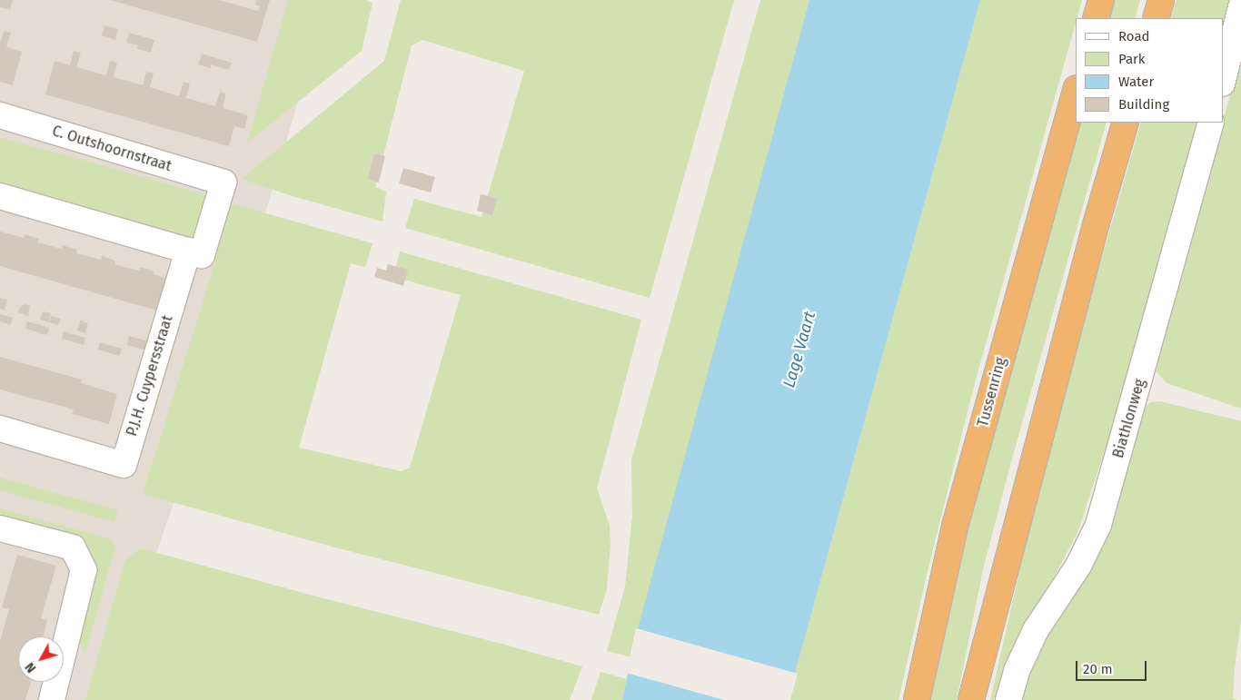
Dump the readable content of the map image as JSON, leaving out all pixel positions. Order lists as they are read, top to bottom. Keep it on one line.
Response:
{"streets":{"highway":["Tussenring"],"street":["C. Outshoornstraat","P.J.H. Cuypersstraat","Biathlonweg"]},"crossings":[["C. Outshoornstraat","P.J.H. Cuypersstraat"]],"water":["Lage Vaart"],"legend":["Road","Park","Water","Building"],"scale_bar":"20 m","north":"bottom left"}
